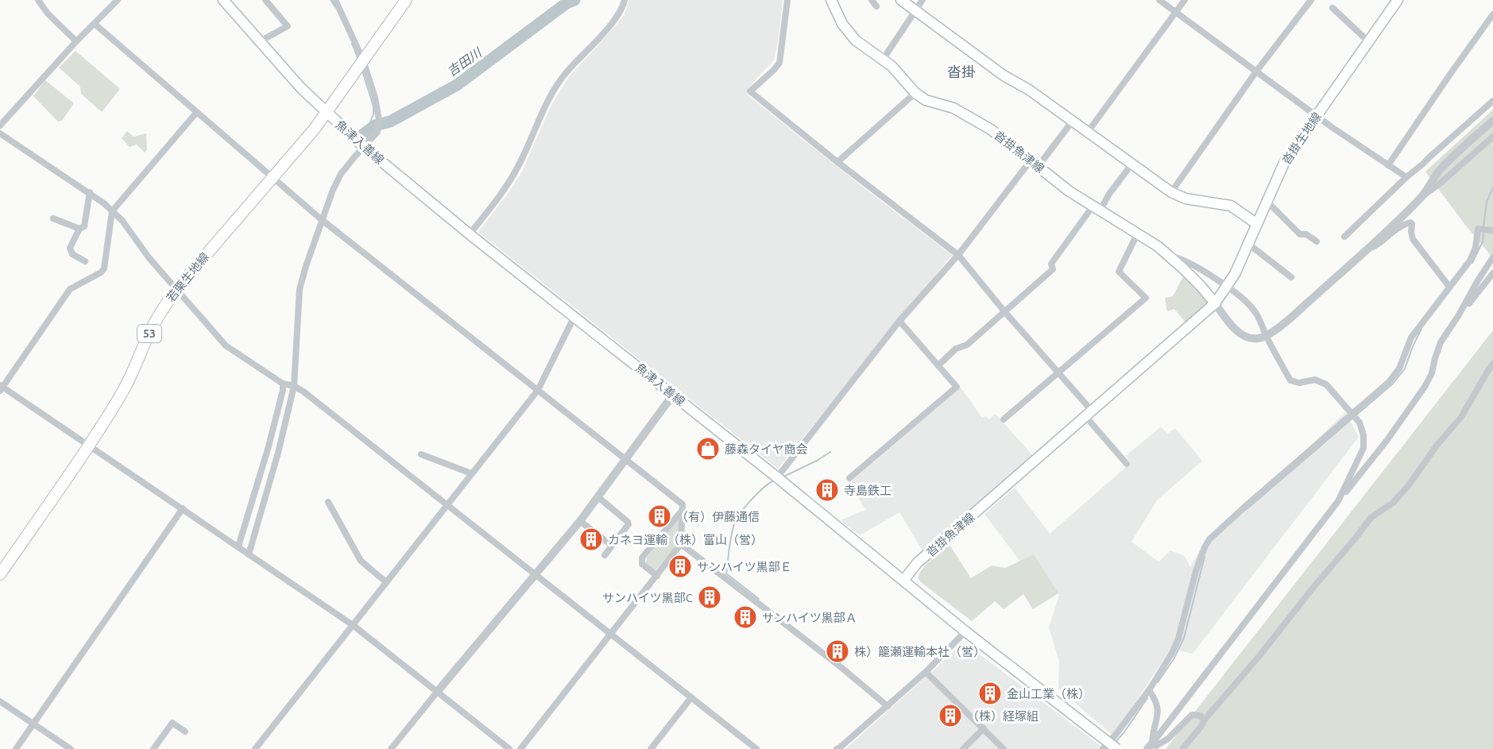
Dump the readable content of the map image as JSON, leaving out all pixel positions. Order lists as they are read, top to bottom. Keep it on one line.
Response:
{"streets":{"main road":["沓掛生地線","魚津入善線","沓掛魚津線","若栗生地線","53"]},"crossings":[["沓掛生地線","沓掛魚津線"],["魚津入善線","沓掛魚津線"],["魚津入善線","若栗生地線"]],"districts":["沓掛"],"water":["吉田川"],"places":{"shop":["藤森タイヤ商会"],"building":["寺島鉄工","（有）伊藤通信","カネヨ運輸（株）富山（営）","サンハイツ黒部Ｅ","サンハイツ黒部C","サンハイツ黒部Ａ","株）籠瀬運輸本社（営）","金山工業（株）","（株）経塚組"]}}
